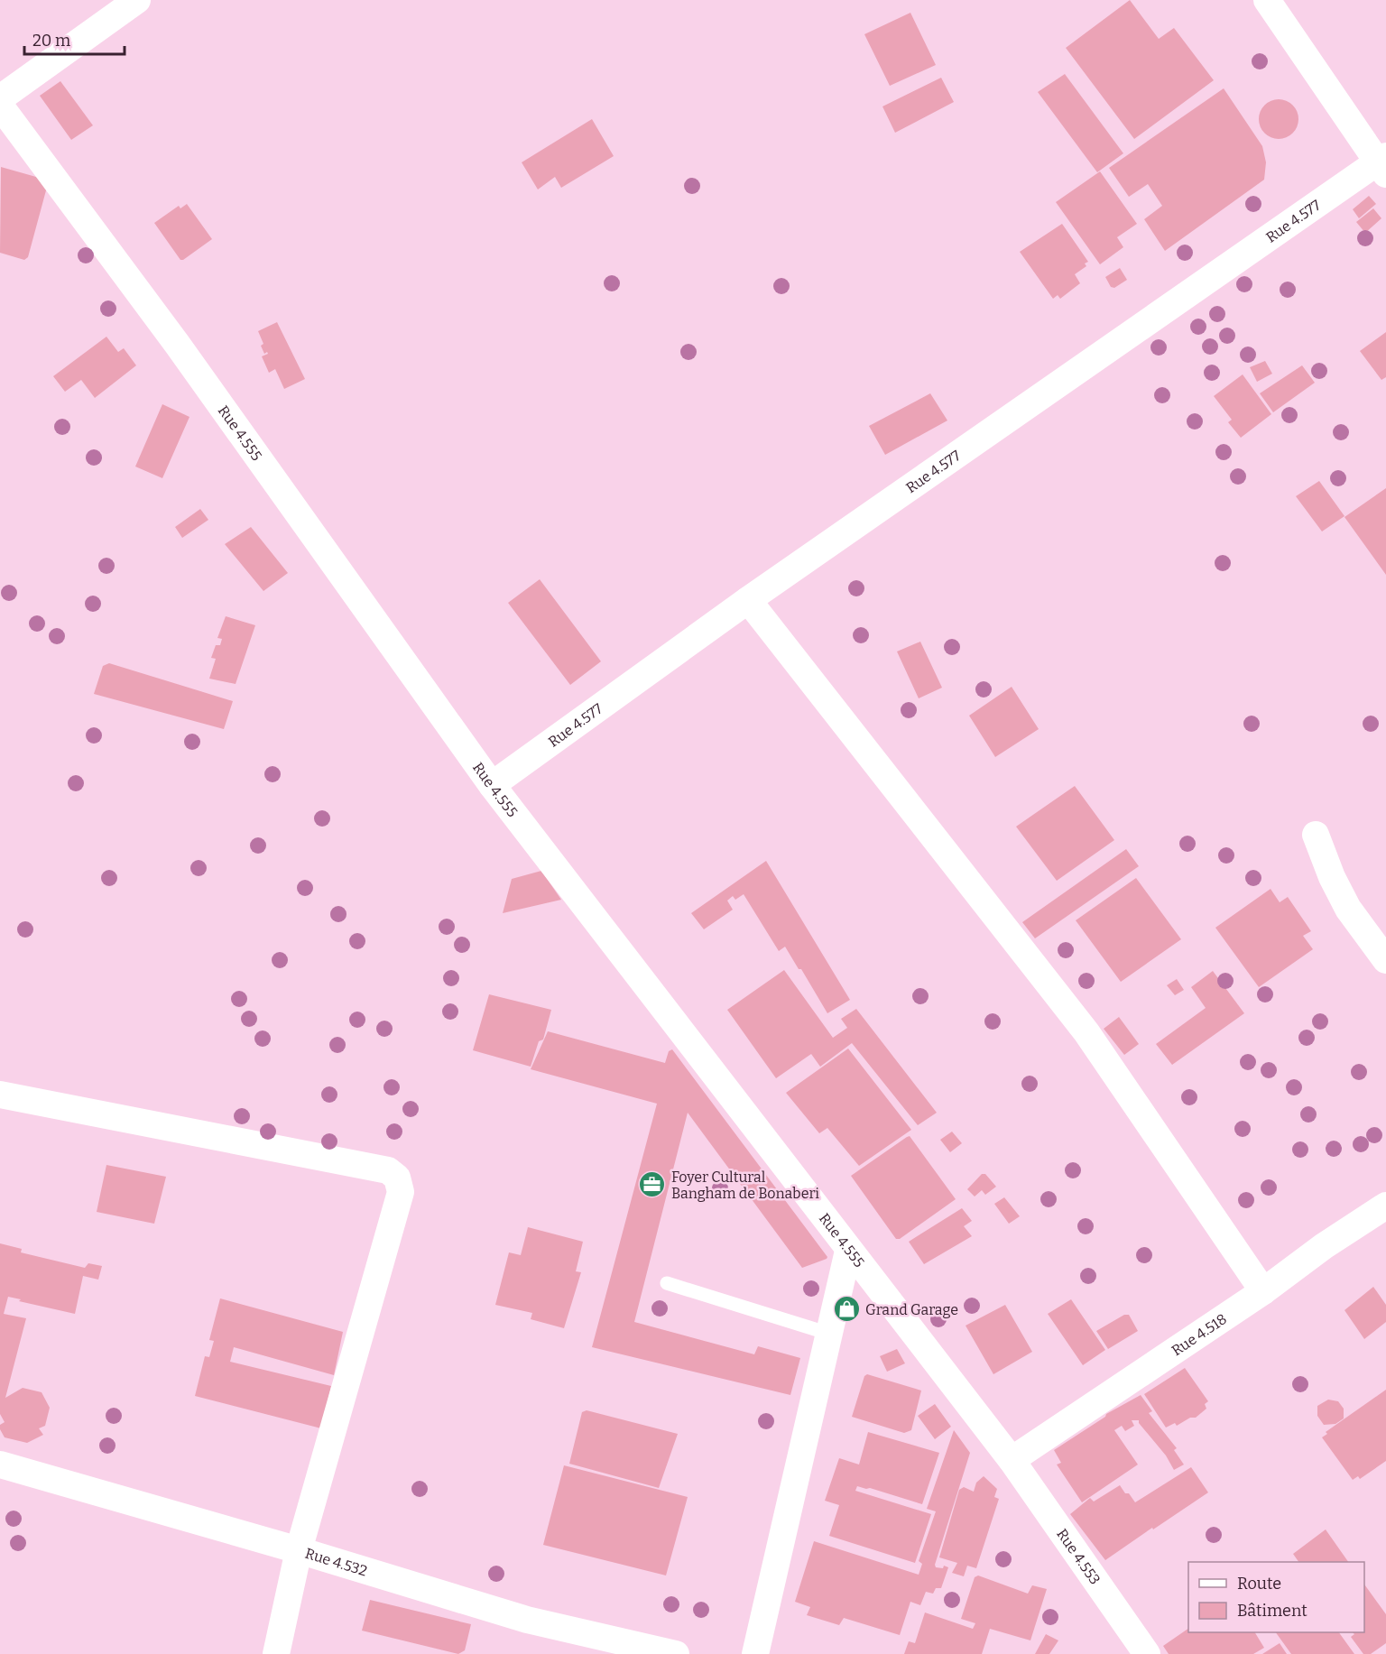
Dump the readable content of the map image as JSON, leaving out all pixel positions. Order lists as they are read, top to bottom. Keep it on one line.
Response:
{"streets":{"street":["Rue 4.577","Rue 4.555","Rue 4.518","Rue 4.553","Rue 4.532"]},"crossings":[["Rue 4.577","Rue 4.555"],["Rue 4.555","Rue 4.518"],["Rue 4.555","Rue 4.553"],["Rue 4.518","Rue 4.553"]],"places":{"office":["Foyer Cultural Bangham de Bonaberi"],"shop":["Grand Garage"]},"legend":["Route","Bâtiment"],"scale_bar":"20 m"}
